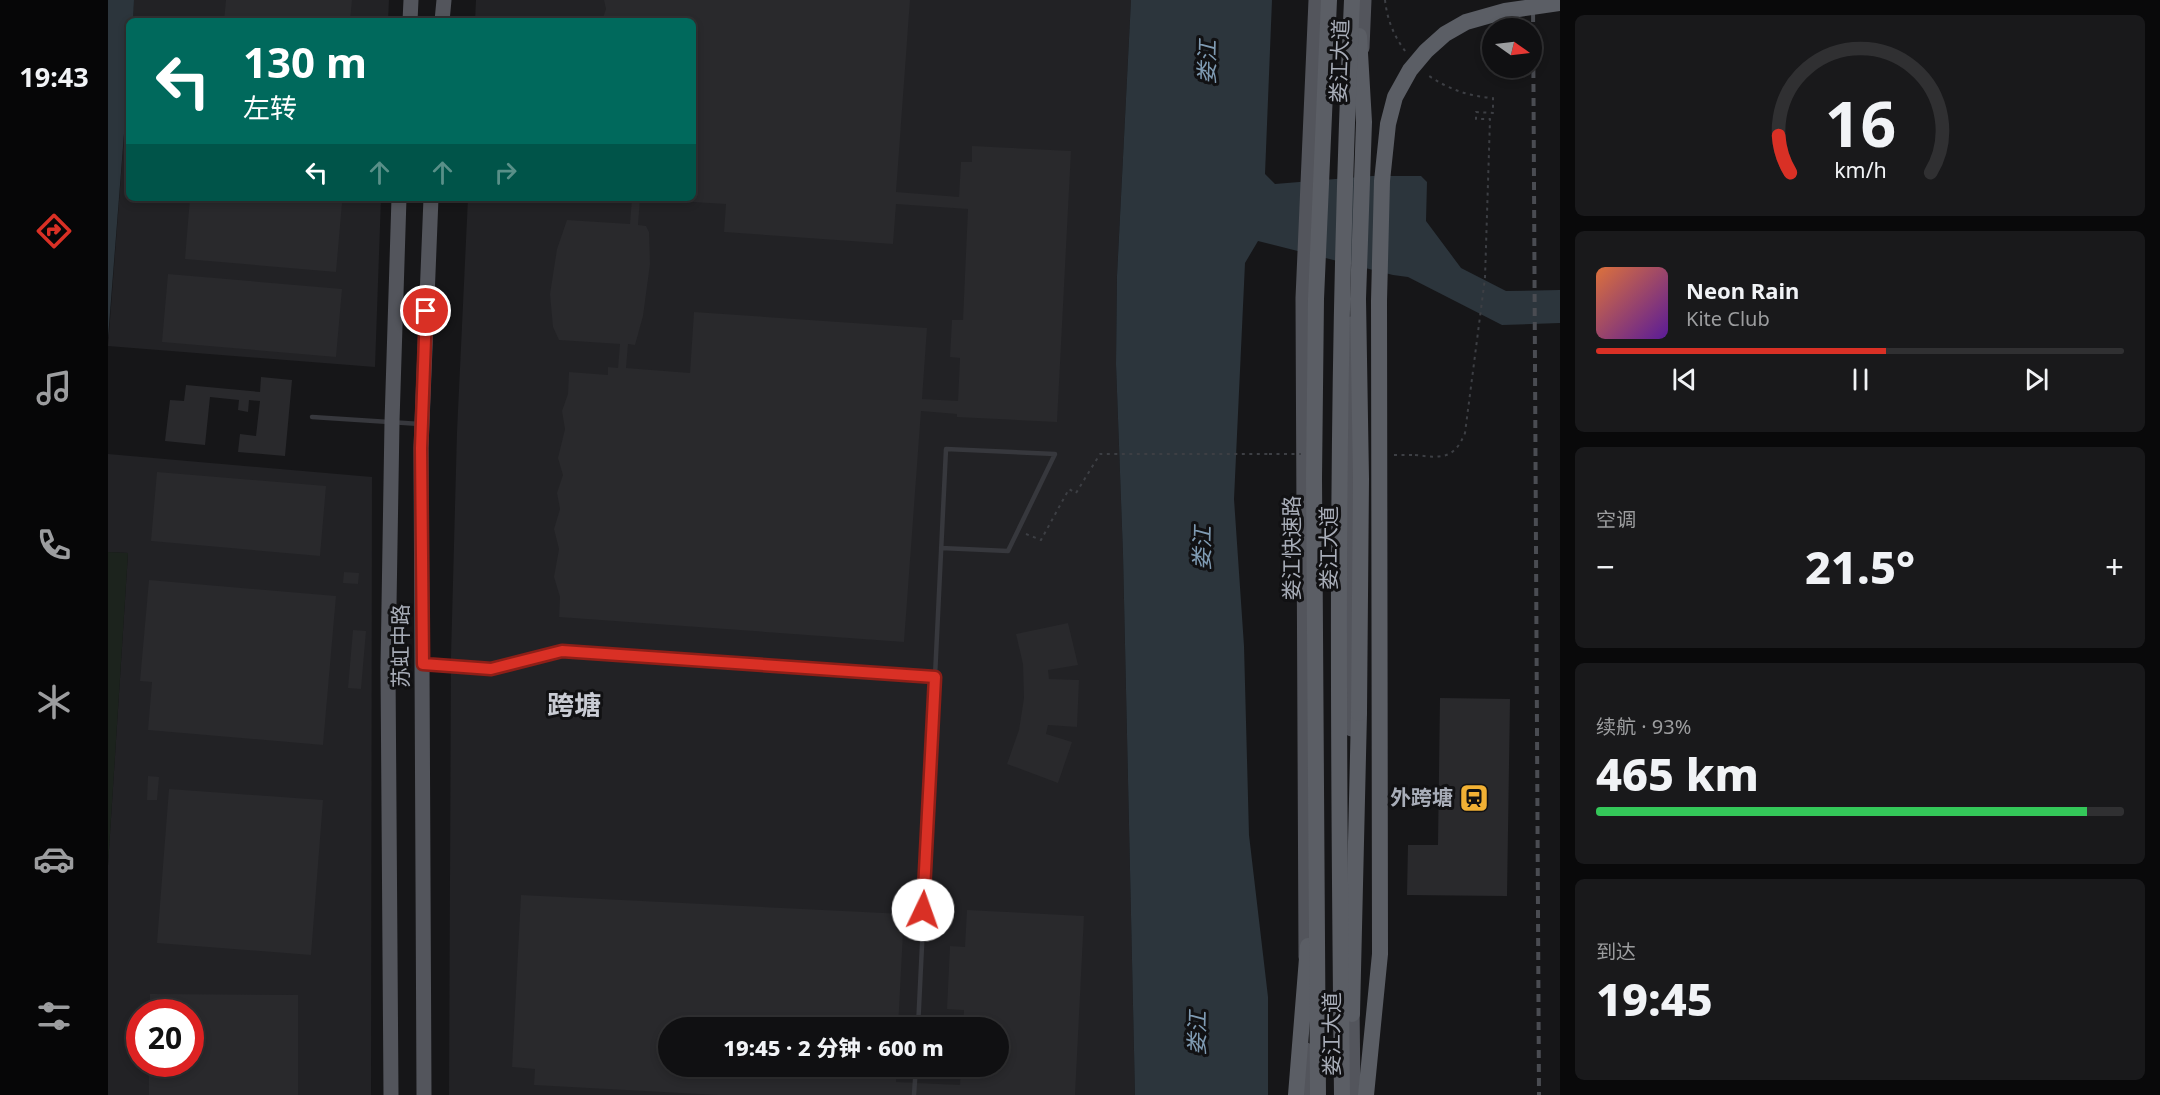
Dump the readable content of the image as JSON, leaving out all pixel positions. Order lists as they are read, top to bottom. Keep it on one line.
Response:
{"streets":{"highway":["娄江快速路"],"main road":["娄江大道","苏虹中路"]},"districts":["跨塘"],"water":["娄江"],"places":{"station":["外跨塘"]},"north":"right","page":{"tabs":"19:43","turn":["130 m","左转"],"song":["Neon Rain","Kite Club"],"tile":["空调",["续航 · 93%","465 km"],["到达","19:45"]],"heat":["−","21.5°","+"],"limit":"20","trip":"19:45 · 2 分钟 · 600 m","gauge":["16","km/h"]}}
